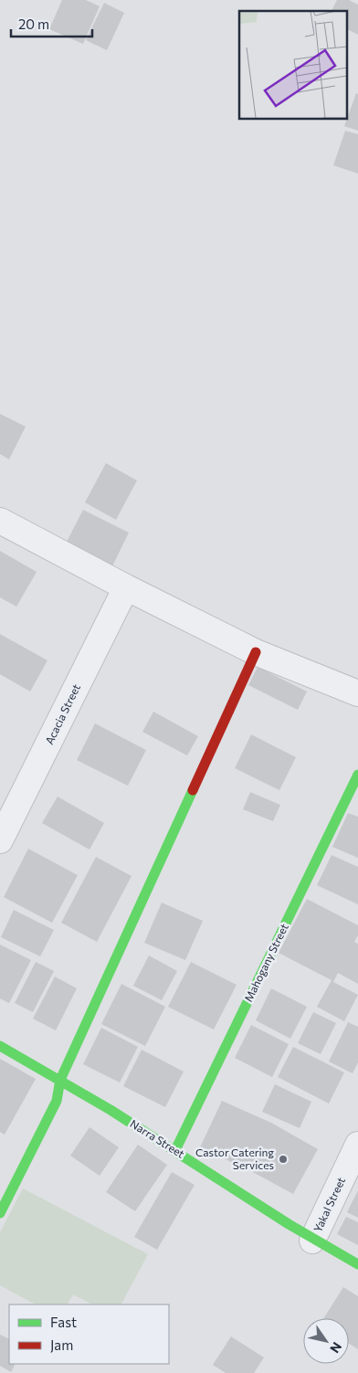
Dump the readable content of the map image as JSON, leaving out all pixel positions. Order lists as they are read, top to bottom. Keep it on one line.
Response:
{"streets":{"street":["Acacia Street","Mahogany Street","Narra Street","Yakal Street"]},"crossings":[["Mahogany Street","Narra Street"],["Narra Street","Yakal Street"]],"places":["Castor Catering Services"],"legend":["Fast","Jam"],"scale_bar":"20 m","north":"bottom right"}
